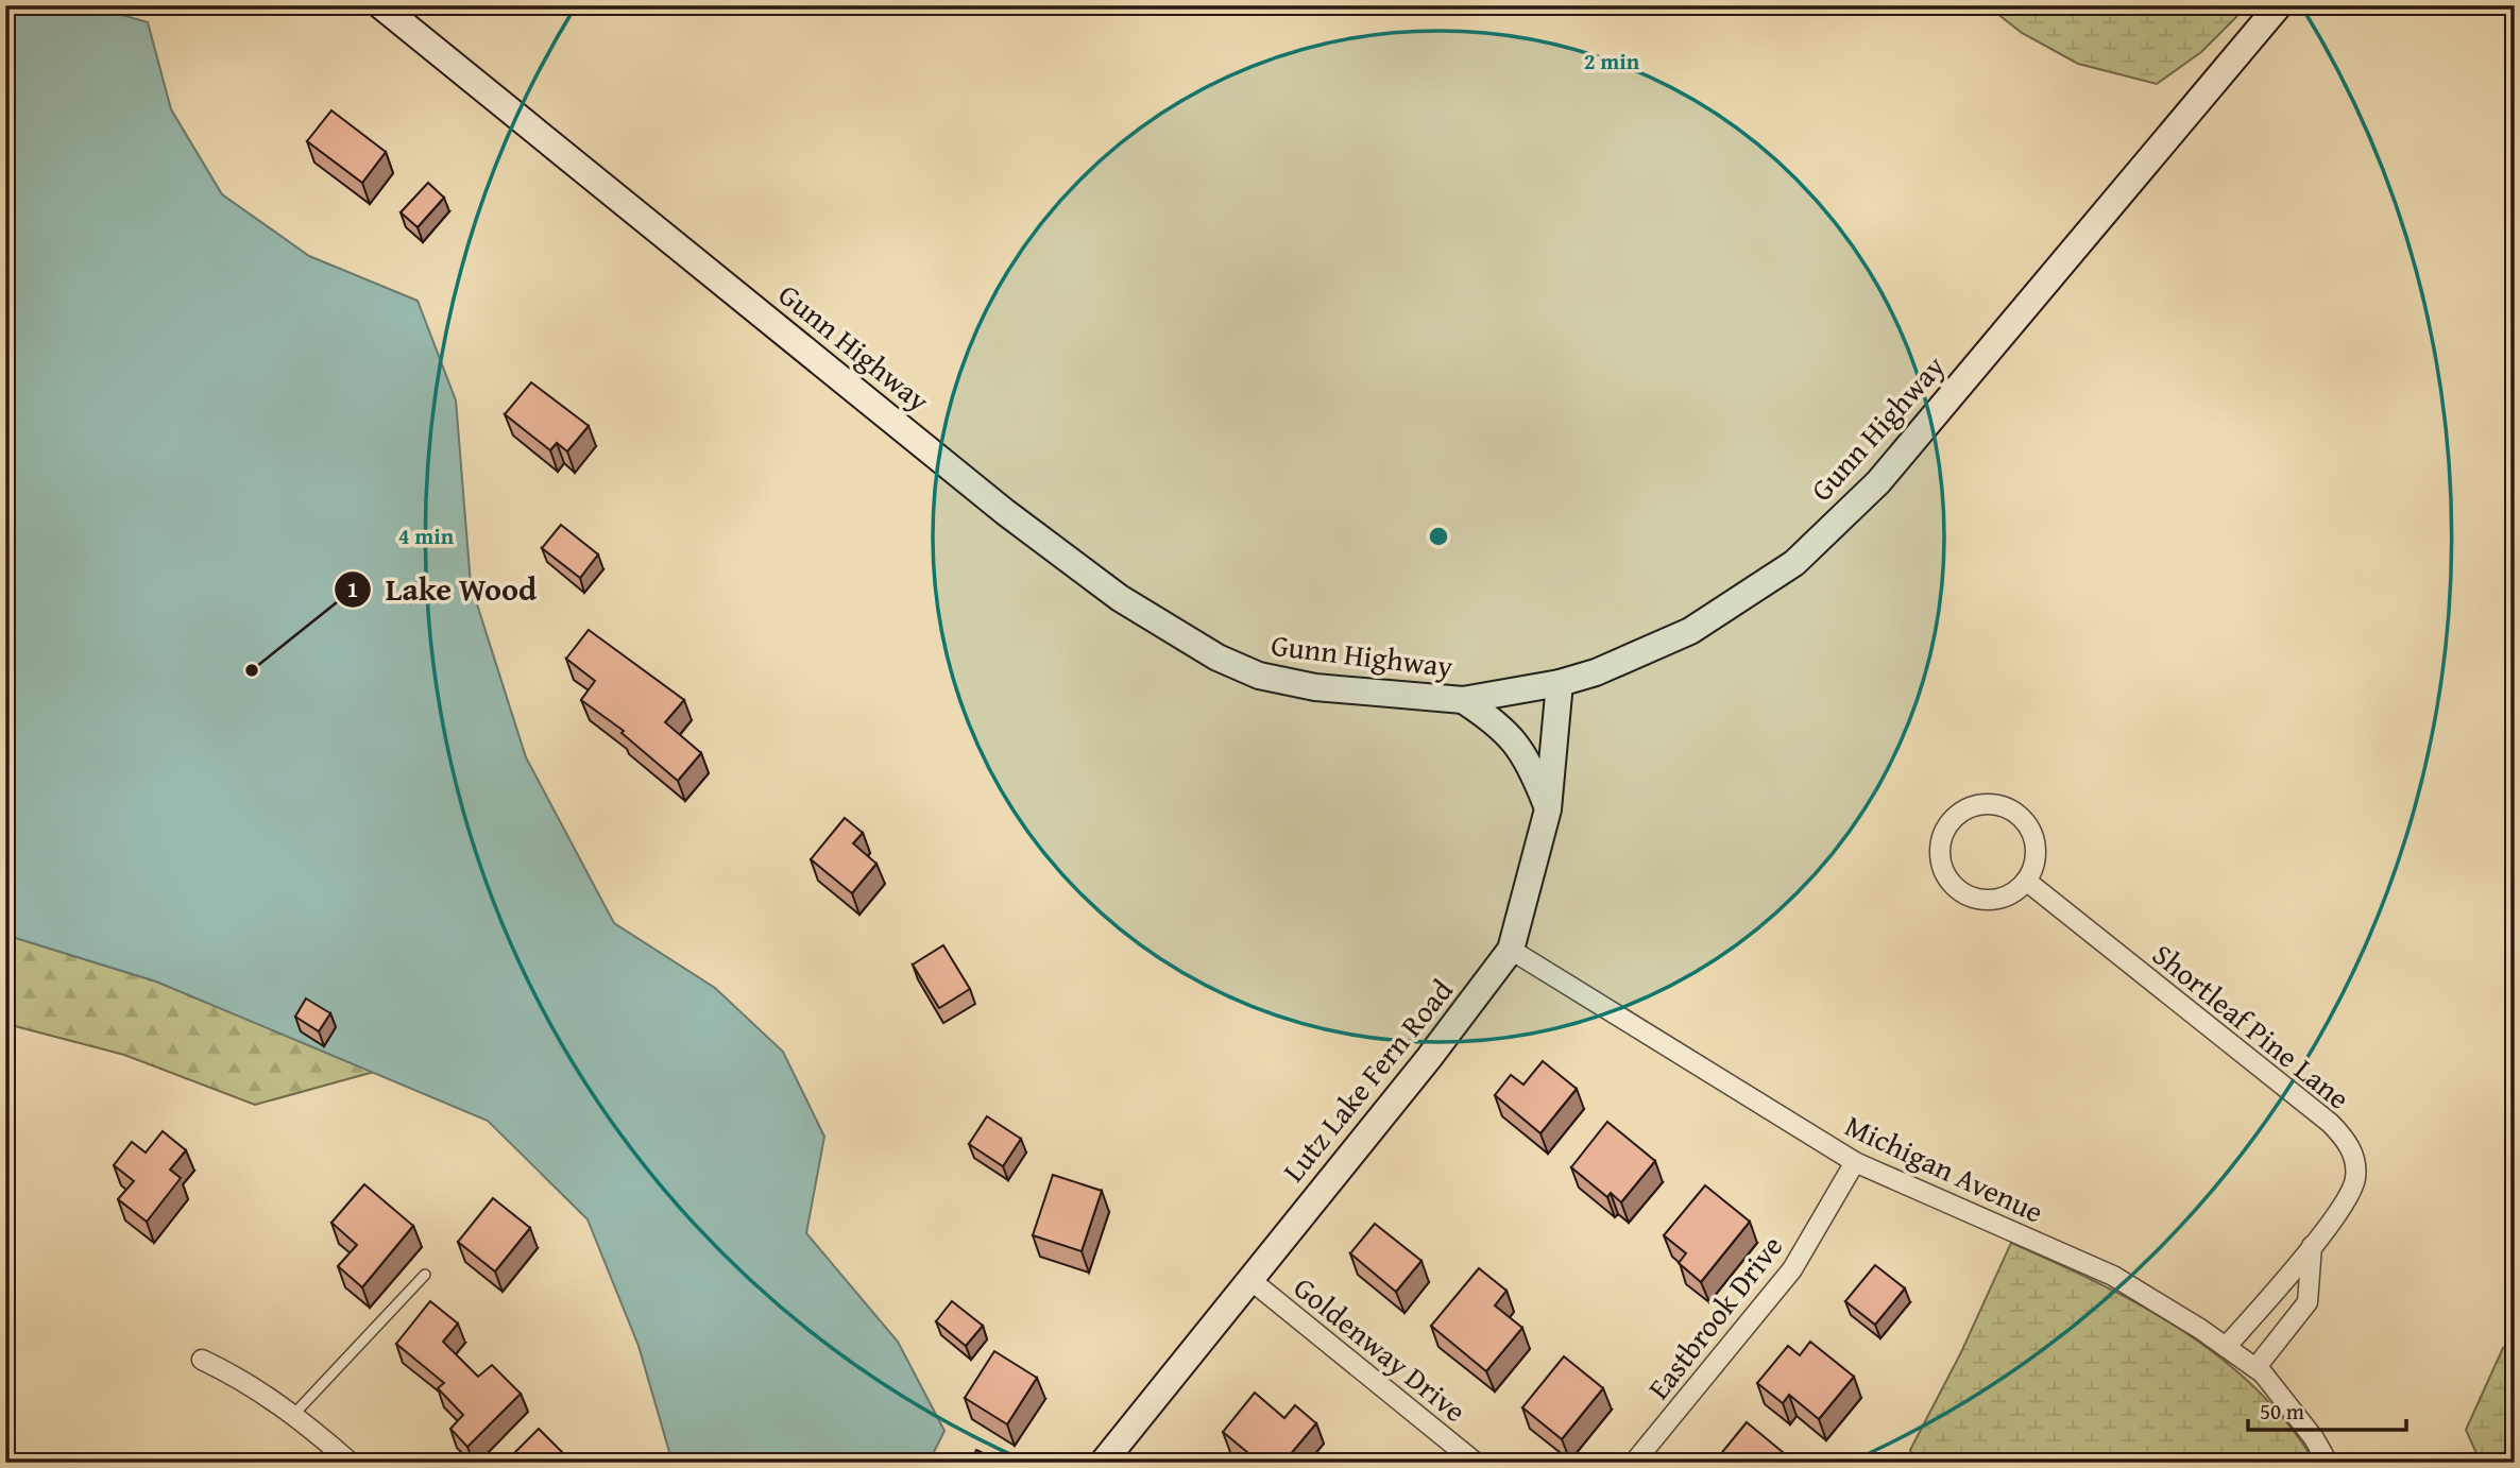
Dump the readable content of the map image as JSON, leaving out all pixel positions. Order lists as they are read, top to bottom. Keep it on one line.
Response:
{"streets":{"main road":["Gunn Highway","Lutz Lake Fern Road"],"street":["Shortleaf Pine Lane","Michigan Avenue","Eastbrook Drive","Goldenway Drive"]},"crossings":[["Gunn Highway","Lutz Lake Fern Road"],["Shortleaf Pine Lane","Michigan Avenue"],["Lutz Lake Fern Road","Michigan Avenue"],["Lutz Lake Fern Road","Goldenway Drive"],["Michigan Avenue","Eastbrook Drive"]],"places":["Lake Wood"],"scale_bar":"50 m","rings":["2 min","4 min"]}
